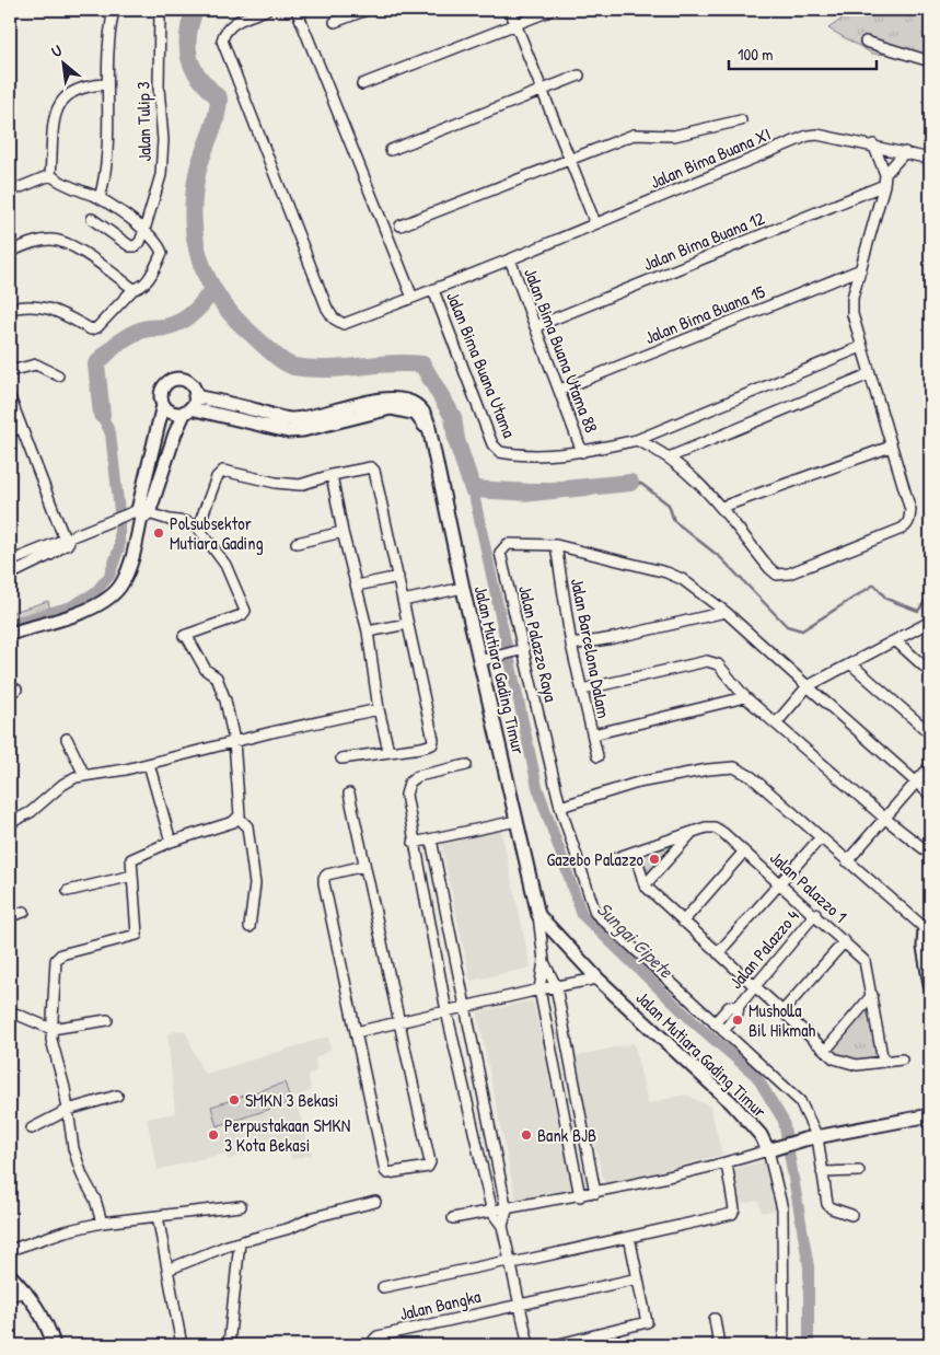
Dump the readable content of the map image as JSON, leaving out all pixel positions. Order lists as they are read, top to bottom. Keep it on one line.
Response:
{"streets":{"main road":["Jalan Mutiara Gading Timur"],"street":["Jalan Tulip 3","Jalan Bima Buana XI","Jalan Bima Buana 12","Jalan Bima Buana 15","Jalan Bima Buana Utama 88","Jalan Bima Buana Utama","Jalan Palazzo Raya","Jalan Barcelona Dalam","Jalan Palazzo 1","Jalan Palazzo 4","Jalan Bangka"]},"crossings":[["Jalan Bima Buana XI","Jalan Bima Buana Utama 88"],["Jalan Bima Buana XI","Jalan Bima Buana Utama"],["Jalan Bima Buana 12","Jalan Bima Buana Utama 88"],["Jalan Bima Buana 15","Jalan Bima Buana Utama 88"],["Jalan Bima Buana Utama 88","Jalan Bima Buana Utama"],["Jalan Palazzo Raya","Jalan Barcelona Dalam"],["Jalan Palazzo 1","Jalan Palazzo 4"]],"water":["Sungai Cipete"],"places":["Polsubsektor Mutiara Gading","Gazebo Palazzo","Musholla Bil Hikmah","SMKN 3 Bekasi","Perpustakaan SMKN 3 Kota Bekasi","Bank BJB"],"scale_bar":"100 m","north":"top left"}
